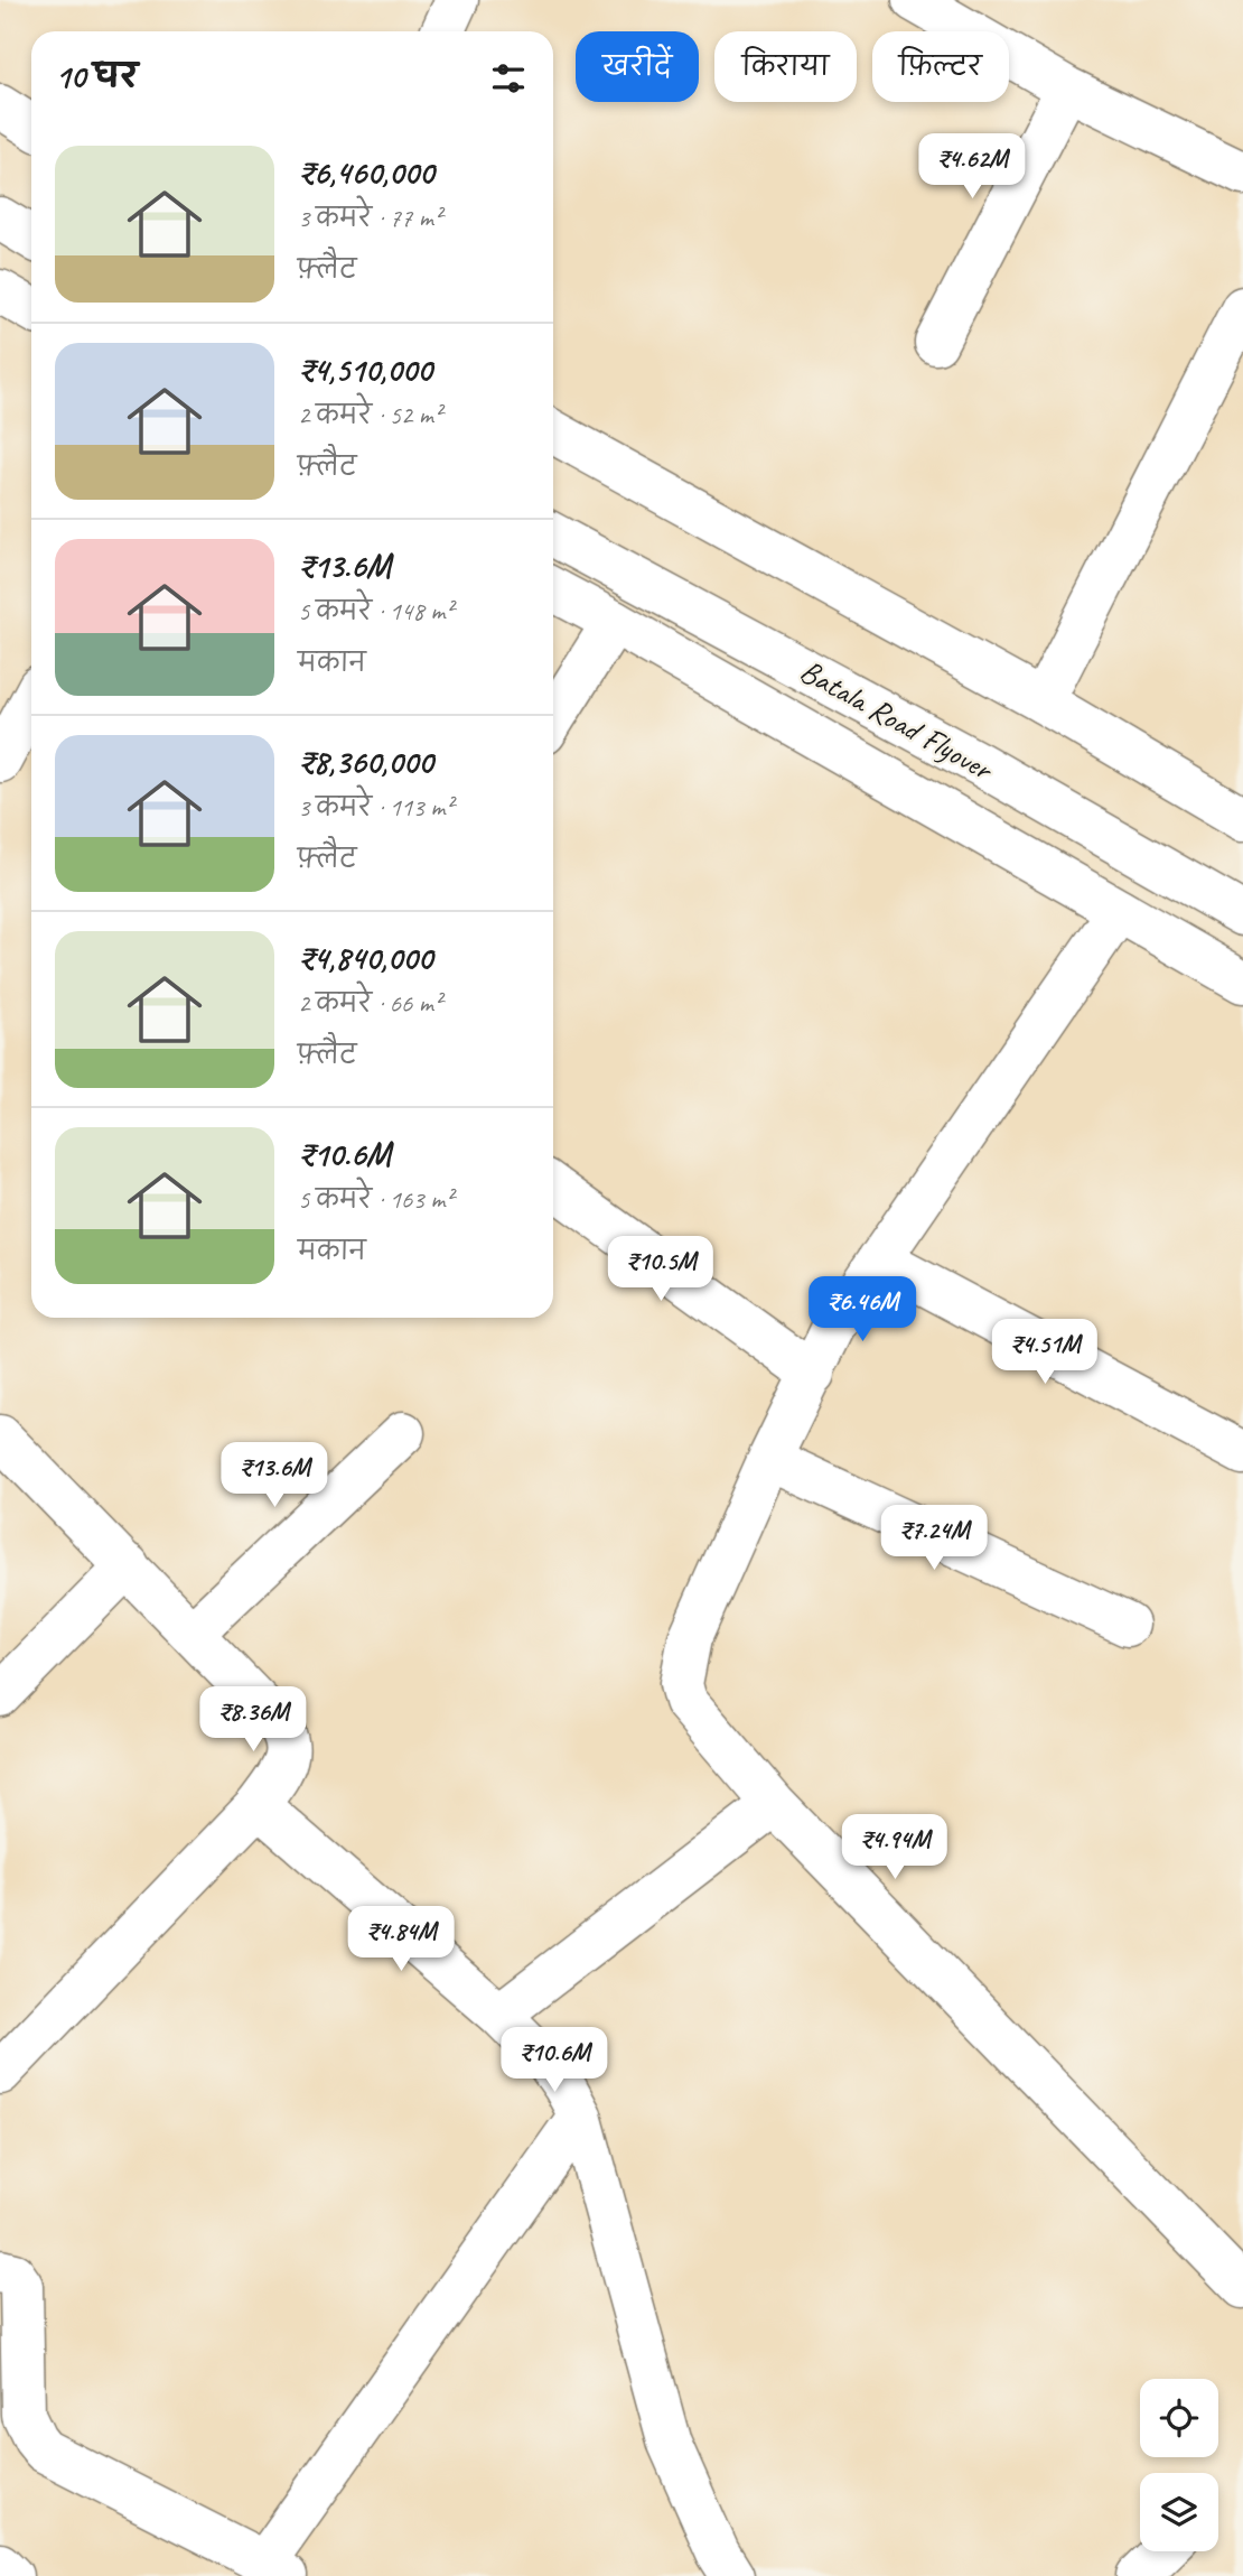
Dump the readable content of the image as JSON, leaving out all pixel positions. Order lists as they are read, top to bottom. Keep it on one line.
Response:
{"streets":{"street":["Batala Road Flyover"]},"page":{"chip":["खरीदें","किराया","फ़िल्टर"],"heading":"10 घर","list":[{"name":"₹6,460,000","note":"3 कमरे · 77 m² · फ़्लैट"},{"name":"₹4,510,000","note":"2 कमरे · 52 m² · फ़्लैट"},{"name":"₹13.6M","note":"5 कमरे · 148 m² · मकान"},{"name":"₹8,360,000","note":"3 कमरे · 113 m² · फ़्लैट"},{"name":"₹4,840,000","note":"2 कमरे · 66 m² · फ़्लैट"},{"name":"₹10.6M","note":"5 कमरे · 163 m² · मकान"}],"price":["₹4.62M","₹10.5M","₹6.46M","₹4.51M","₹13.6M","₹7.24M","₹8.36M","₹4.94M","₹4.84M","₹10.6M"]}}
